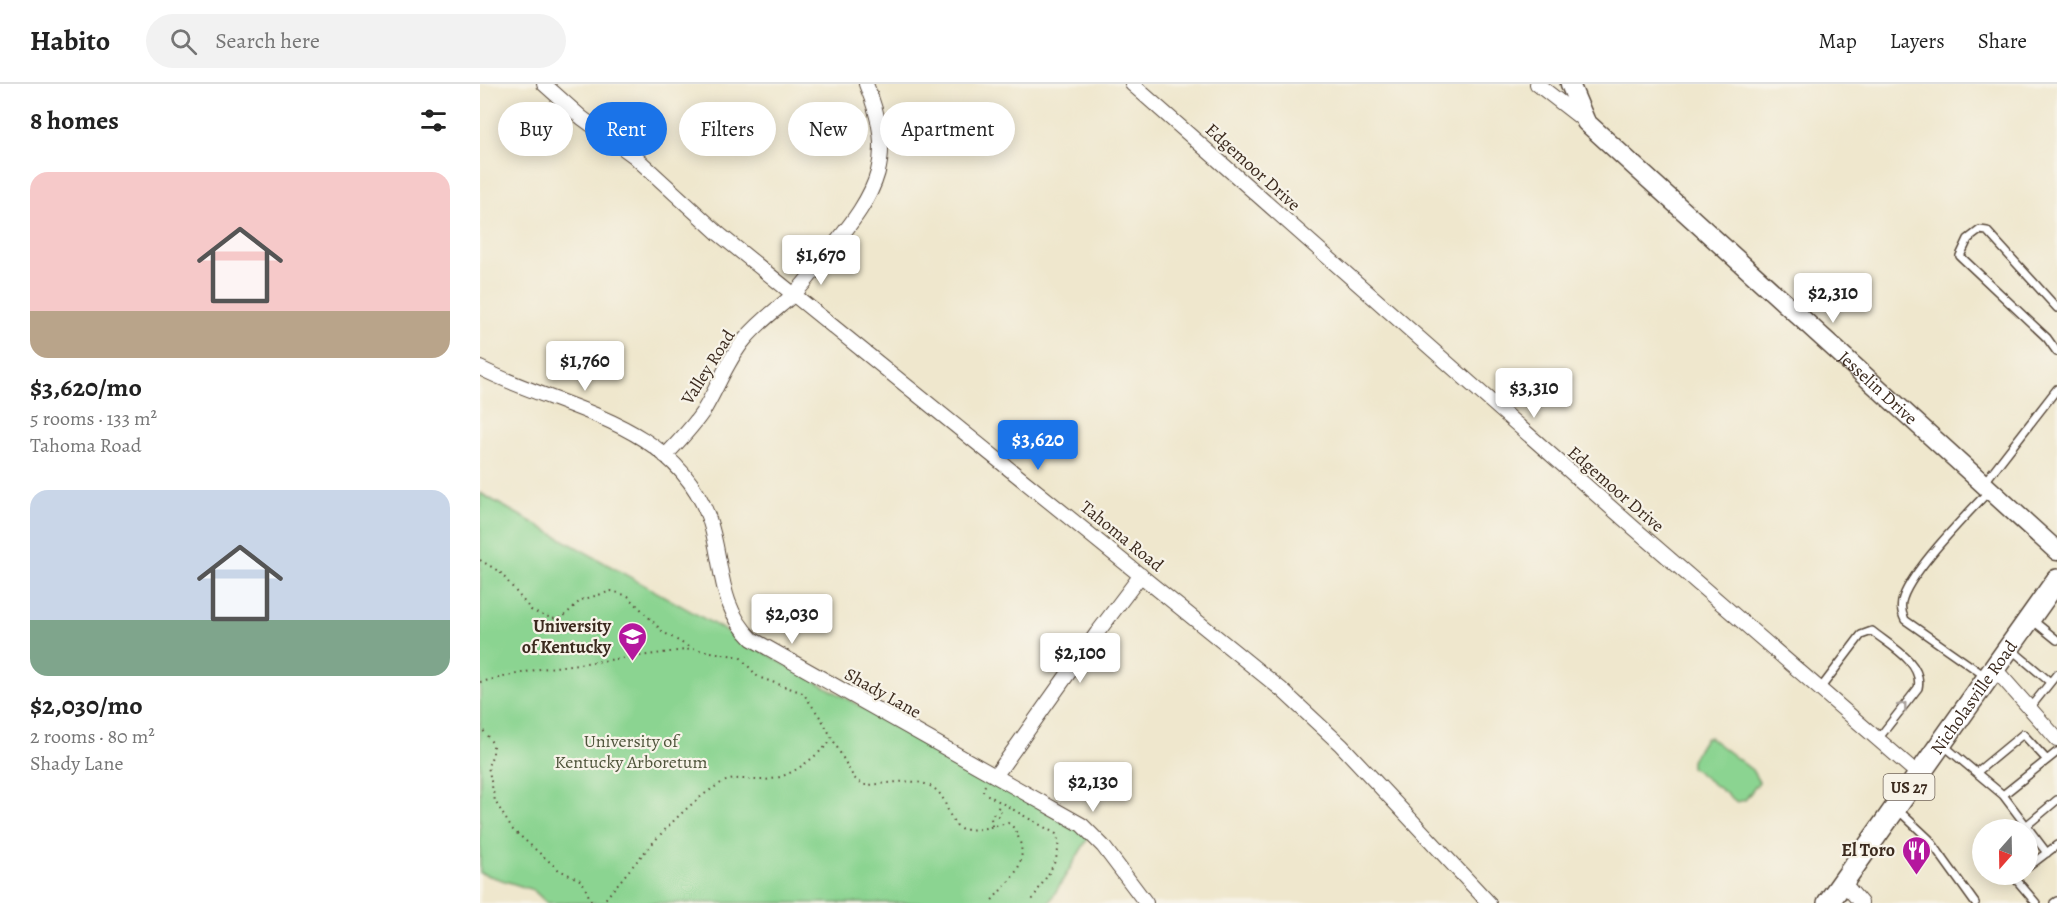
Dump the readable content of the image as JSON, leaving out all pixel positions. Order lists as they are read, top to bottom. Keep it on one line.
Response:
{"streets":{"main road":["Nicholasville Road","US 27"],"street":["Edgemoor Drive","Valley Road","Jesselin Drive","Tahoma Road","Shady Lane"]},"crossings":[["Edgemoor Drive","Nicholasville Road"],["Valley Road","Tahoma Road"],["Valley Road","Shady Lane"]],"parks":["University of Kentucky Arboretum"],"places":{"school or university":["University of Kentucky"],"restaurant":["El Toro"]},"north":"bottom","page":{"header":"Habito","search":"Search here","nav":["Map","Layers","Share"],"heading":"8 homes","chip":["Buy","Rent","Filters","New","Apartment"],"list":[{"name":"$3,620/mo","note":"5 rooms · 133 m² · Tahoma Road"},{"name":"$2,030/mo","note":"2 rooms · 80 m² · Shady Lane"}],"price":["$1,670","$2,310","$1,760","$3,310","$3,620","$2,030","$2,100","$2,130"]}}
